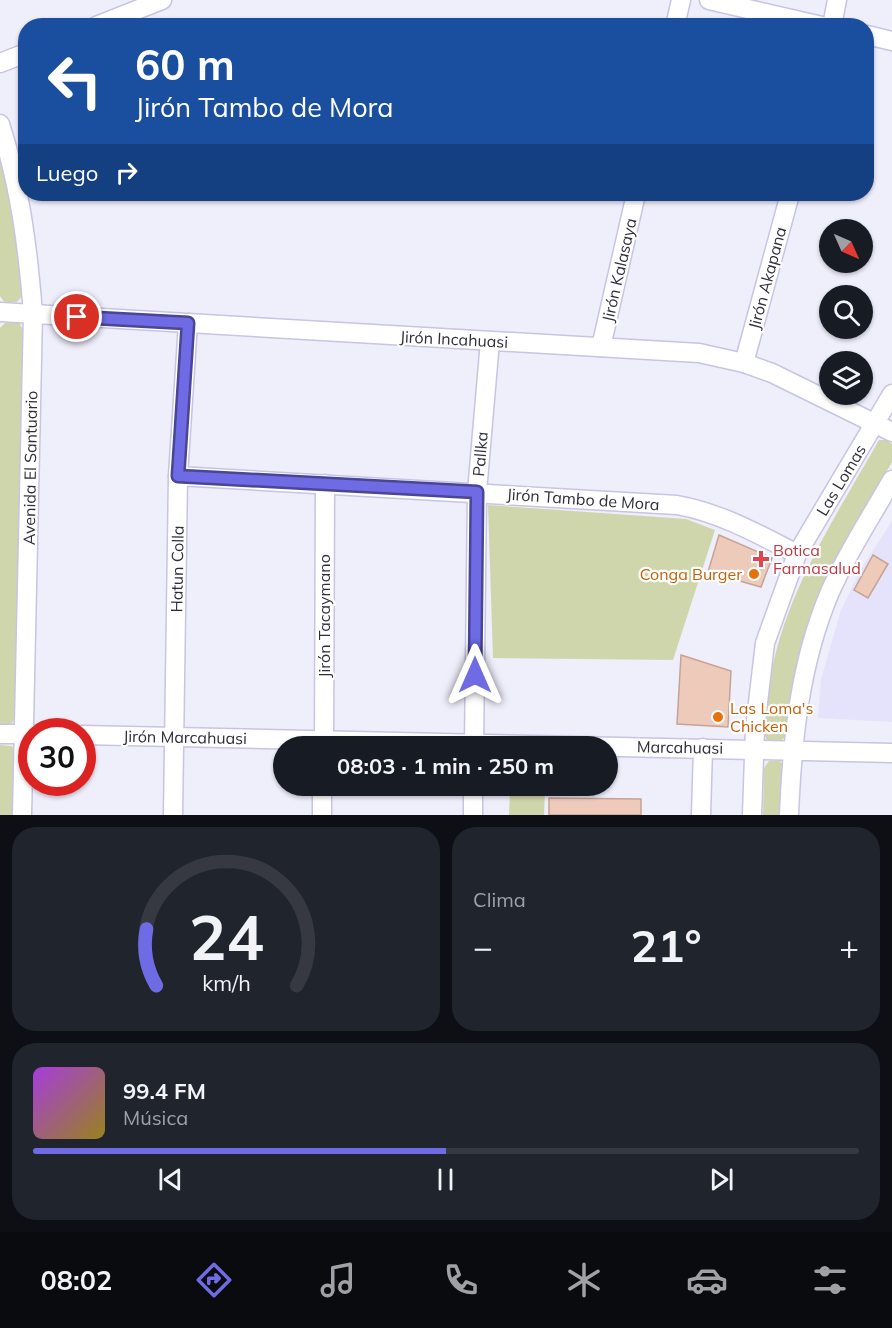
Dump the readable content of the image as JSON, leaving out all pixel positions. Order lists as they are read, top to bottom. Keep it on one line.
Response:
{"streets":{"street":["Jirón Kalasaya","Jirón Akapana","Jirón Incahuasi","Pallka","Avenida El Santuario","Las Lomas","Jirón Tambo de Mora","Hatun Colla","Jirón Tacaymano","Jirón Marcahuasi","Marcahuasi"]},"crossings":[["Jirón Kalasaya","Jirón Incahuasi"],["Jirón Akapana","Jirón Incahuasi"],["Jirón Incahuasi","Pallka"],["Jirón Incahuasi","Avenida El Santuario"],["Jirón Incahuasi","Las Lomas"],["Jirón Incahuasi","Hatun Colla"],["Pallka","Jirón Tambo de Mora"],["Las Lomas","Jirón Tambo de Mora"],["Las Lomas","Marcahuasi"],["Jirón Tambo de Mora","Hatun Colla"],["Jirón Tambo de Mora","Jirón Tacaymano"],["Hatun Colla","Jirón Marcahuasi"]],"places":{"health":["Botica Farmasalud"],"other":["Conga Burger","Las Loma's Chicken"]},"north":"bottom right","page":{"turn":["60 m","Jirón Tambo de Mora"],"then":"Luego","limit":"30","trip":"08:03 · 1 min · 250 m","tile":"Clima","heat":["−","21°","+"],"song":["99.4 FM","Música"],"tabs":"08:02","gauge":["24","km/h"]}}
